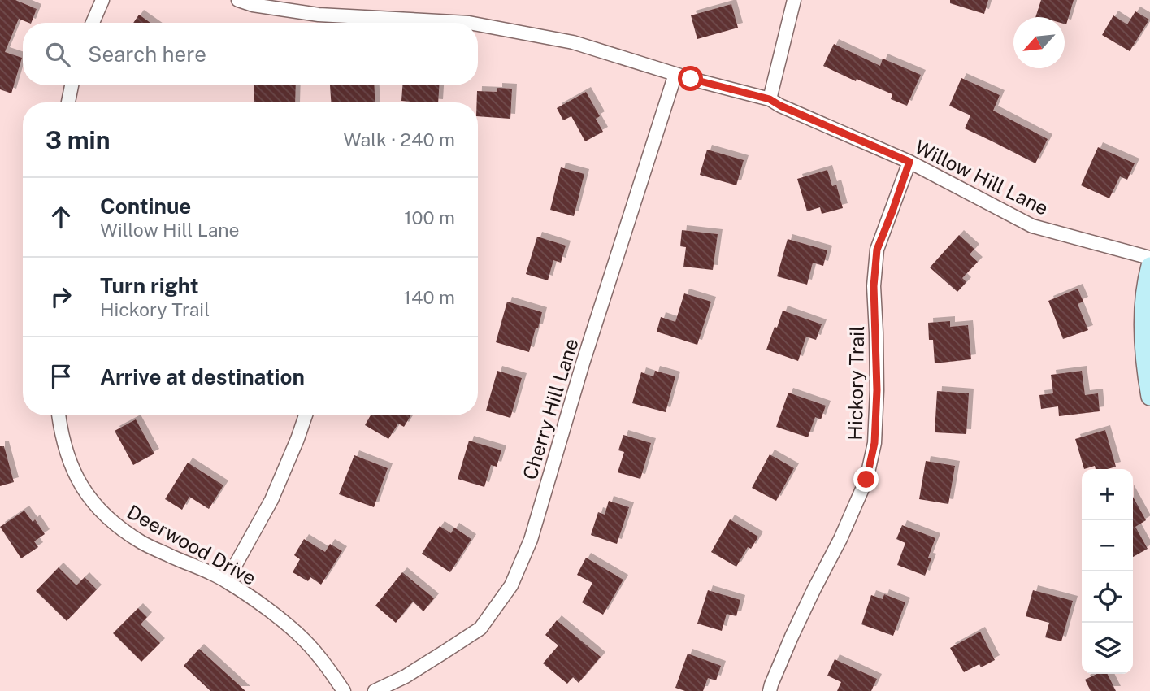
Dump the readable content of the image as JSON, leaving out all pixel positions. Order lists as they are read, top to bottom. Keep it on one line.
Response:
{"streets":{"street":["Willow Hill Lane","Hickory Trail","Cherry Hill Lane","Deerwood Drive"]},"crossings":[["Willow Hill Lane","Hickory Trail"],["Willow Hill Lane","Cherry Hill Lane"]],"north":"bottom left","page":{"search":"Search here","heading":["3 min","Walk · 240 m"],"list":[["Continue","Willow Hill Lane","100 m"],["Turn right","Hickory Trail","140 m"],"Arrive at destination"],"map_buttons":["+","−"]}}
